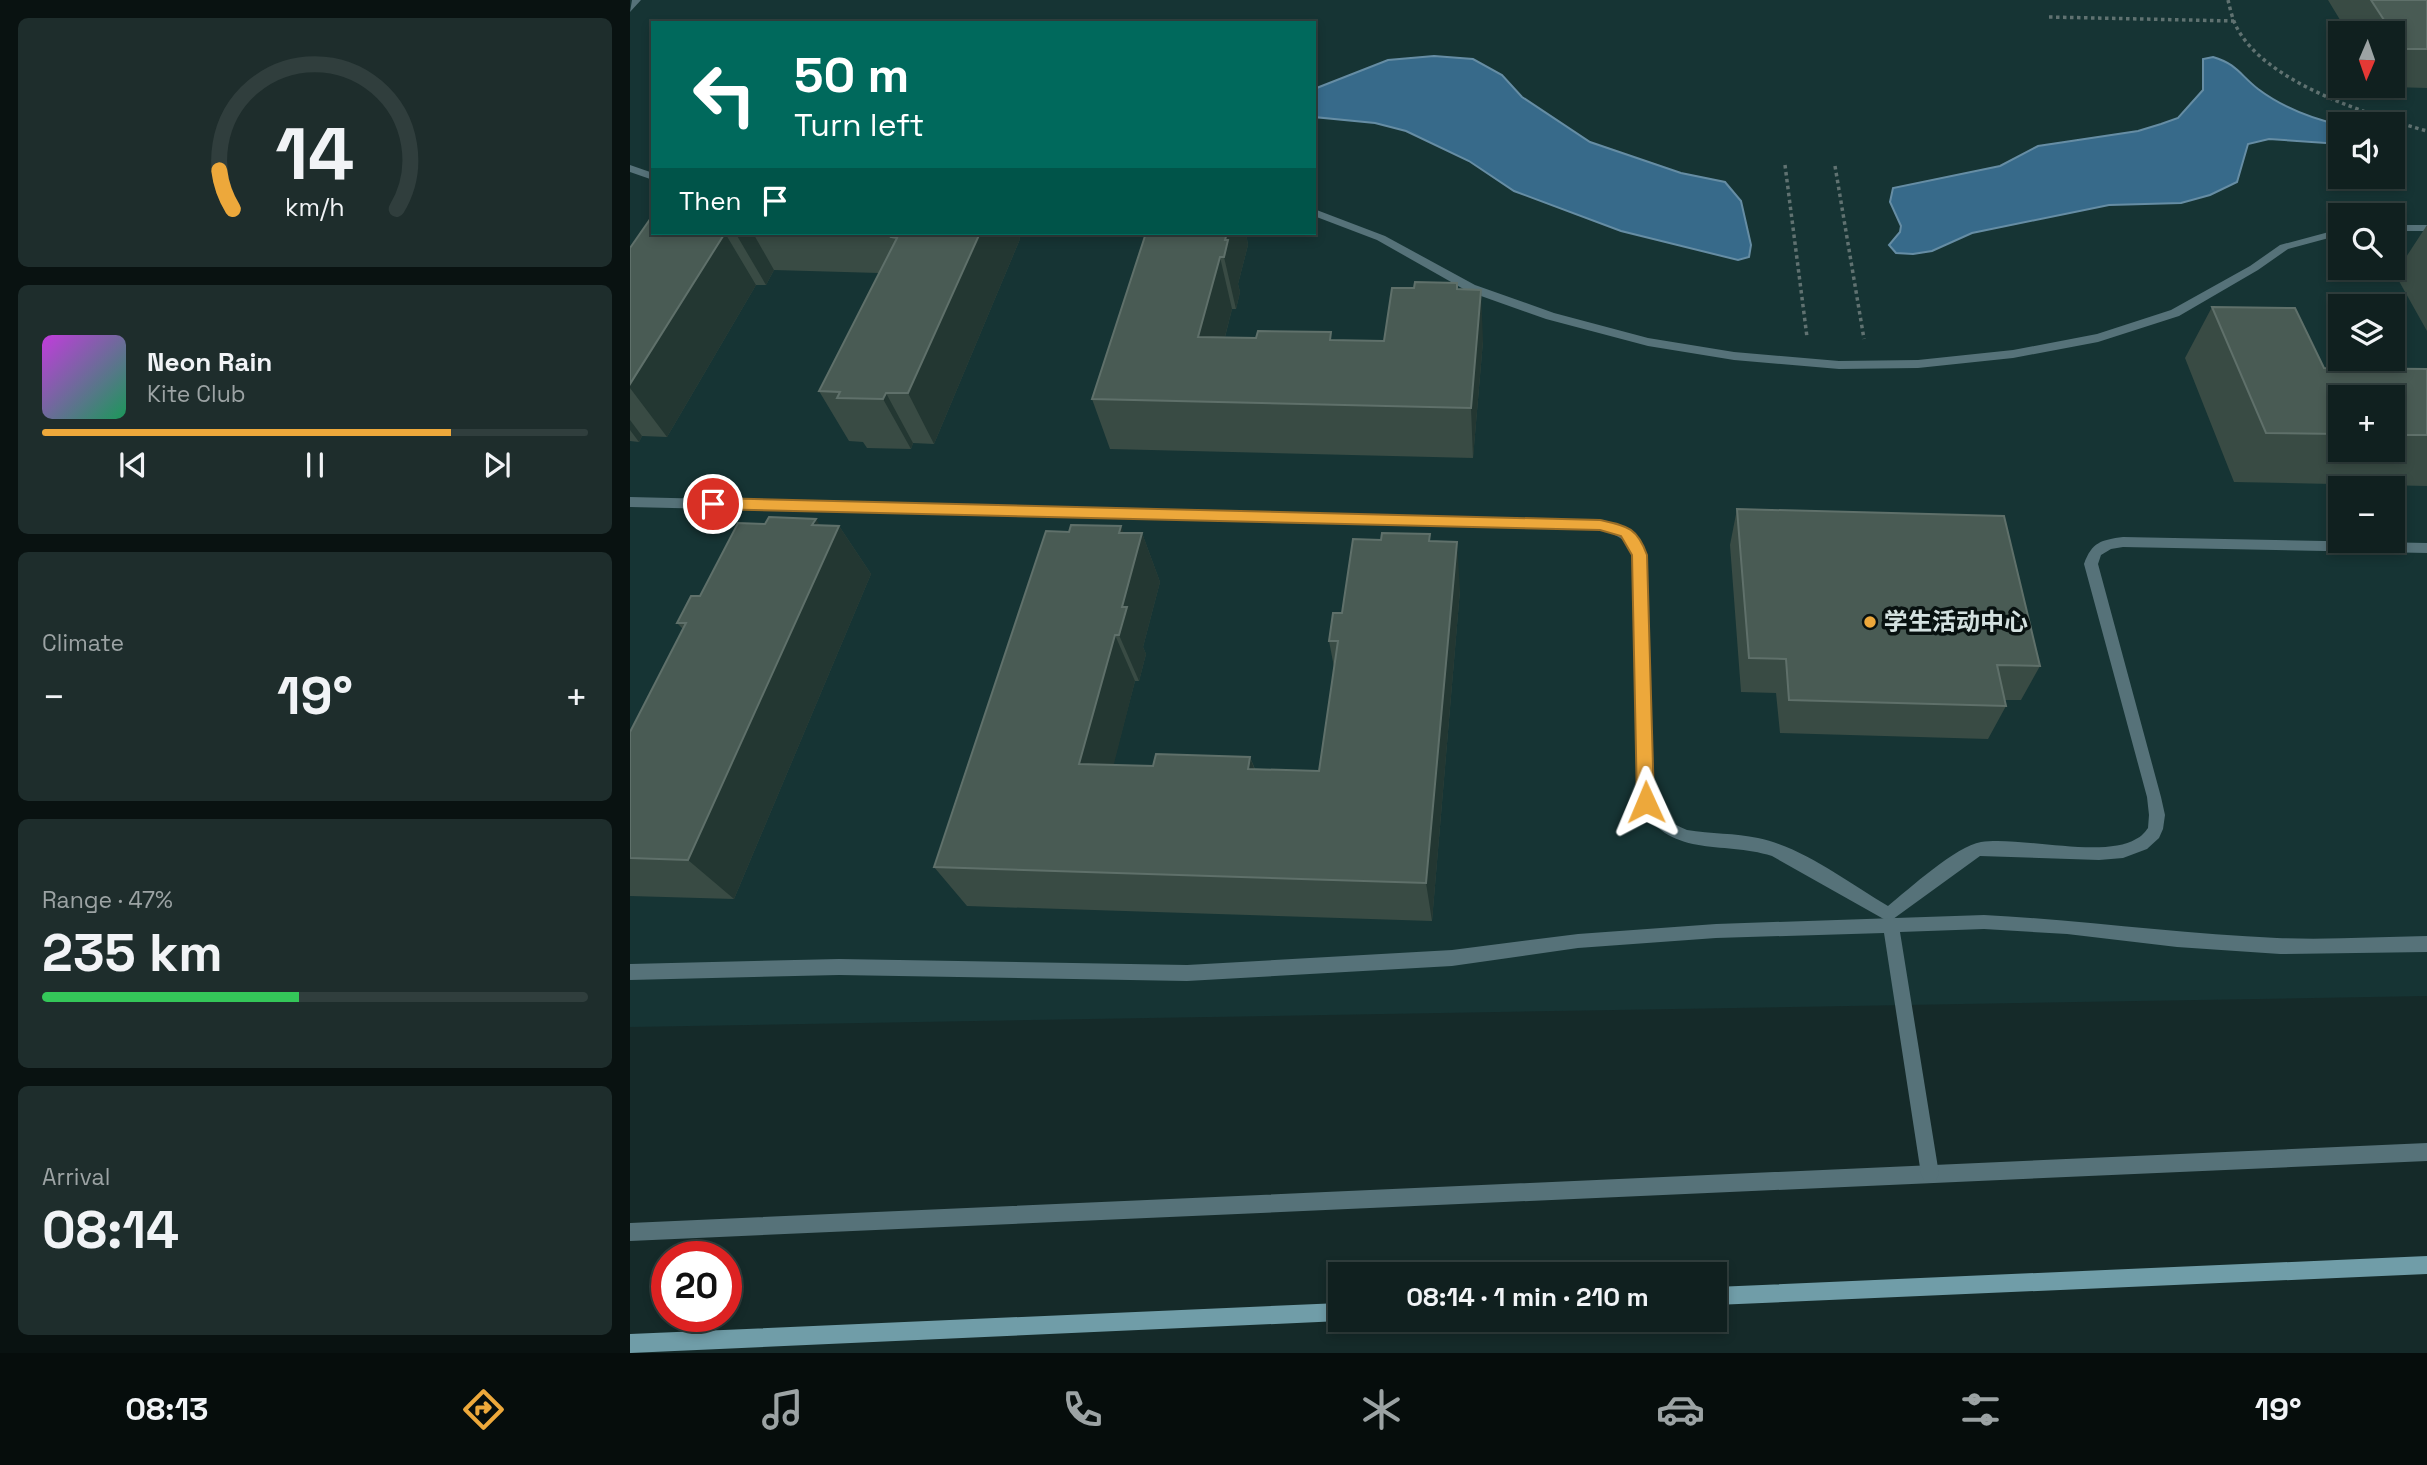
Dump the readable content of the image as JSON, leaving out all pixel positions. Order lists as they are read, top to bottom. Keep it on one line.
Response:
{"places":["学生活动中心"],"north":"bottom","page":{"map_buttons":["+","−"],"turn":["50 m","Turn left"],"then":"Then","song":["Neon Rain","Kite Club"],"tile":["Climate",["Range · 47%","235 km"],["Arrival","08:14"]],"heat":["−","19°","+"],"limit":"20","trip":"08:14 · 1 min · 210 m","tabs":["08:13","19°"],"gauge":["14","km/h"]}}
